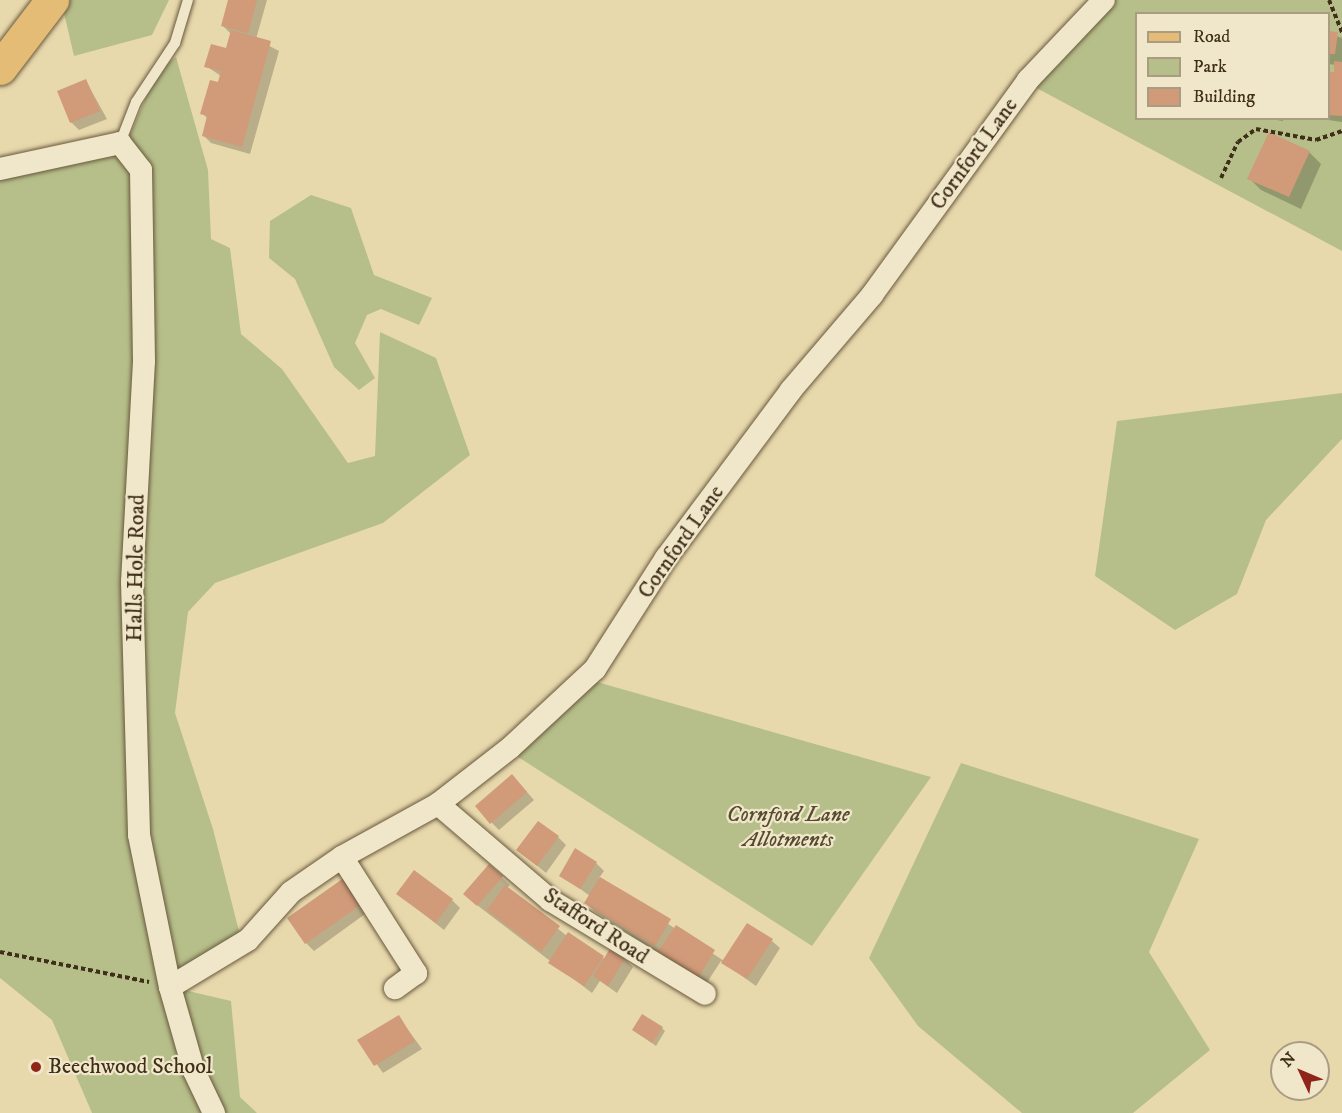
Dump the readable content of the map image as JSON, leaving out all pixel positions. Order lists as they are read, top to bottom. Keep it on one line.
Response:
{"streets":{"street":["Cornford Lane","Halls Hole Road","Stafford Road"]},"crossings":[["Cornford Lane","Halls Hole Road"],["Cornford Lane","Stafford Road"]],"parks":["Cornford Lane Allotments"],"places":["Beechwood School"],"legend":["Road","Park","Building"],"north":"top left"}
